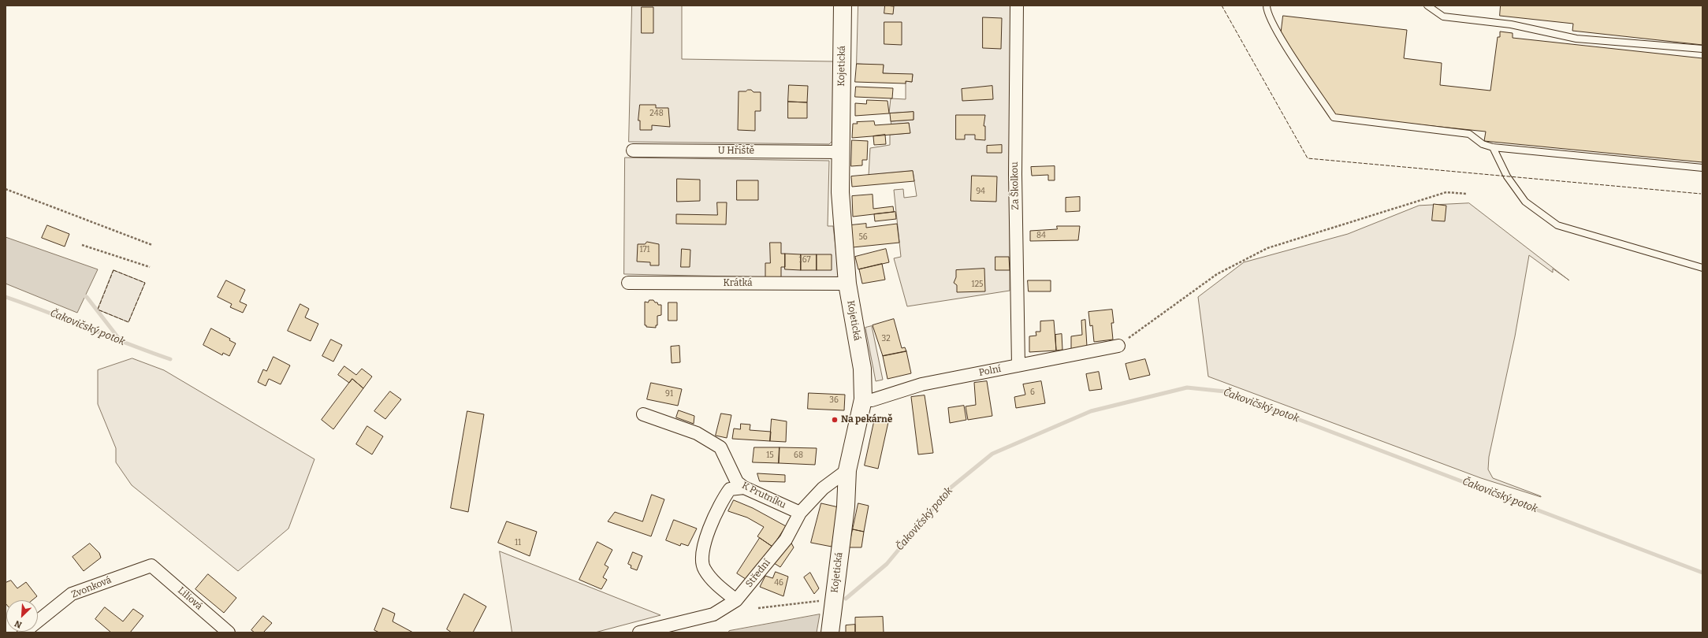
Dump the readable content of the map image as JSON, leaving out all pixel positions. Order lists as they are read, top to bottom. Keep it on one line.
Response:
{"streets":{"street":["Kojetická","U Hřiště","Za Školkou","Krátká","Polní","K Prutníku","Střední","Zvonková","Liliová"]},"crossings":[["Kojetická","U Hřiště"],["Kojetická","Krátká"],["Kojetická","Polní"],["Kojetická","Střední"],["Za Školkou","Polní"],["K Prutníku","Střední"],["Zvonková","Liliová"]],"water":["Čakovičský potok"],"places":["Na pekárně"],"house_numbers":["248","94","84","56","171","167","125","32","6","91","36","15","68","11","46"],"north":"bottom left"}
